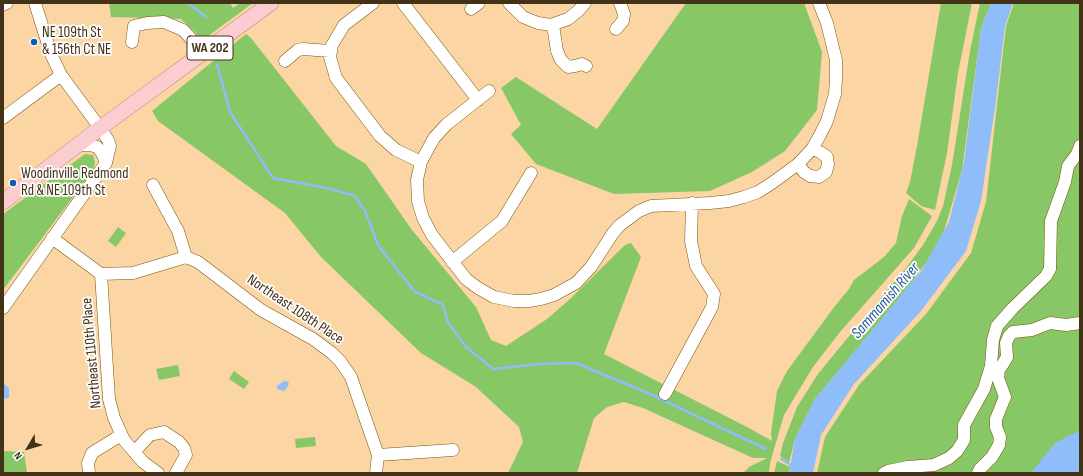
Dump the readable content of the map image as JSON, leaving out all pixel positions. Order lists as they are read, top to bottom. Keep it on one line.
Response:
{"streets":{"main road":["WA 202"],"street":["Northeast 108th Place","Northeast 110th Place"]},"water":["Sammamish River"],"places":["NE 109th St & 156th Ct NE","Woodinville Redmond Rd & NE 109th St"],"north":"bottom left"}
